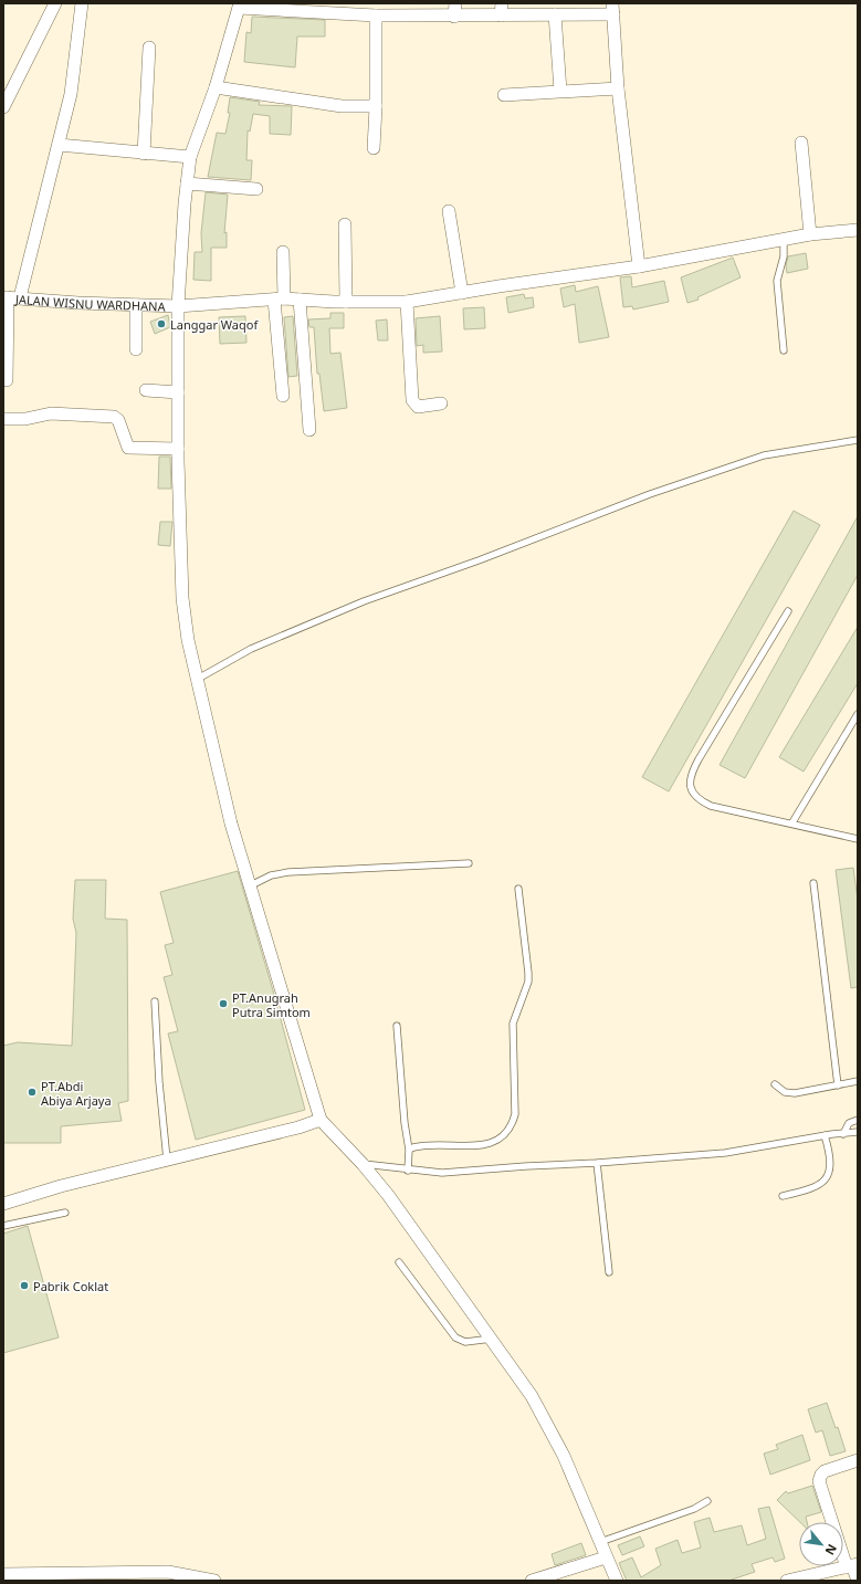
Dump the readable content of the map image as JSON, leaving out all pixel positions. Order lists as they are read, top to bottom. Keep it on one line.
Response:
{"streets":{"street":["JALAN WISNU WARDHANA"]},"places":["Langgar Waqof","PT.Anugrah Putra Simtom","PT.Abdi Abiya Arjaya","Pabrik Coklat"],"north":"bottom right"}
